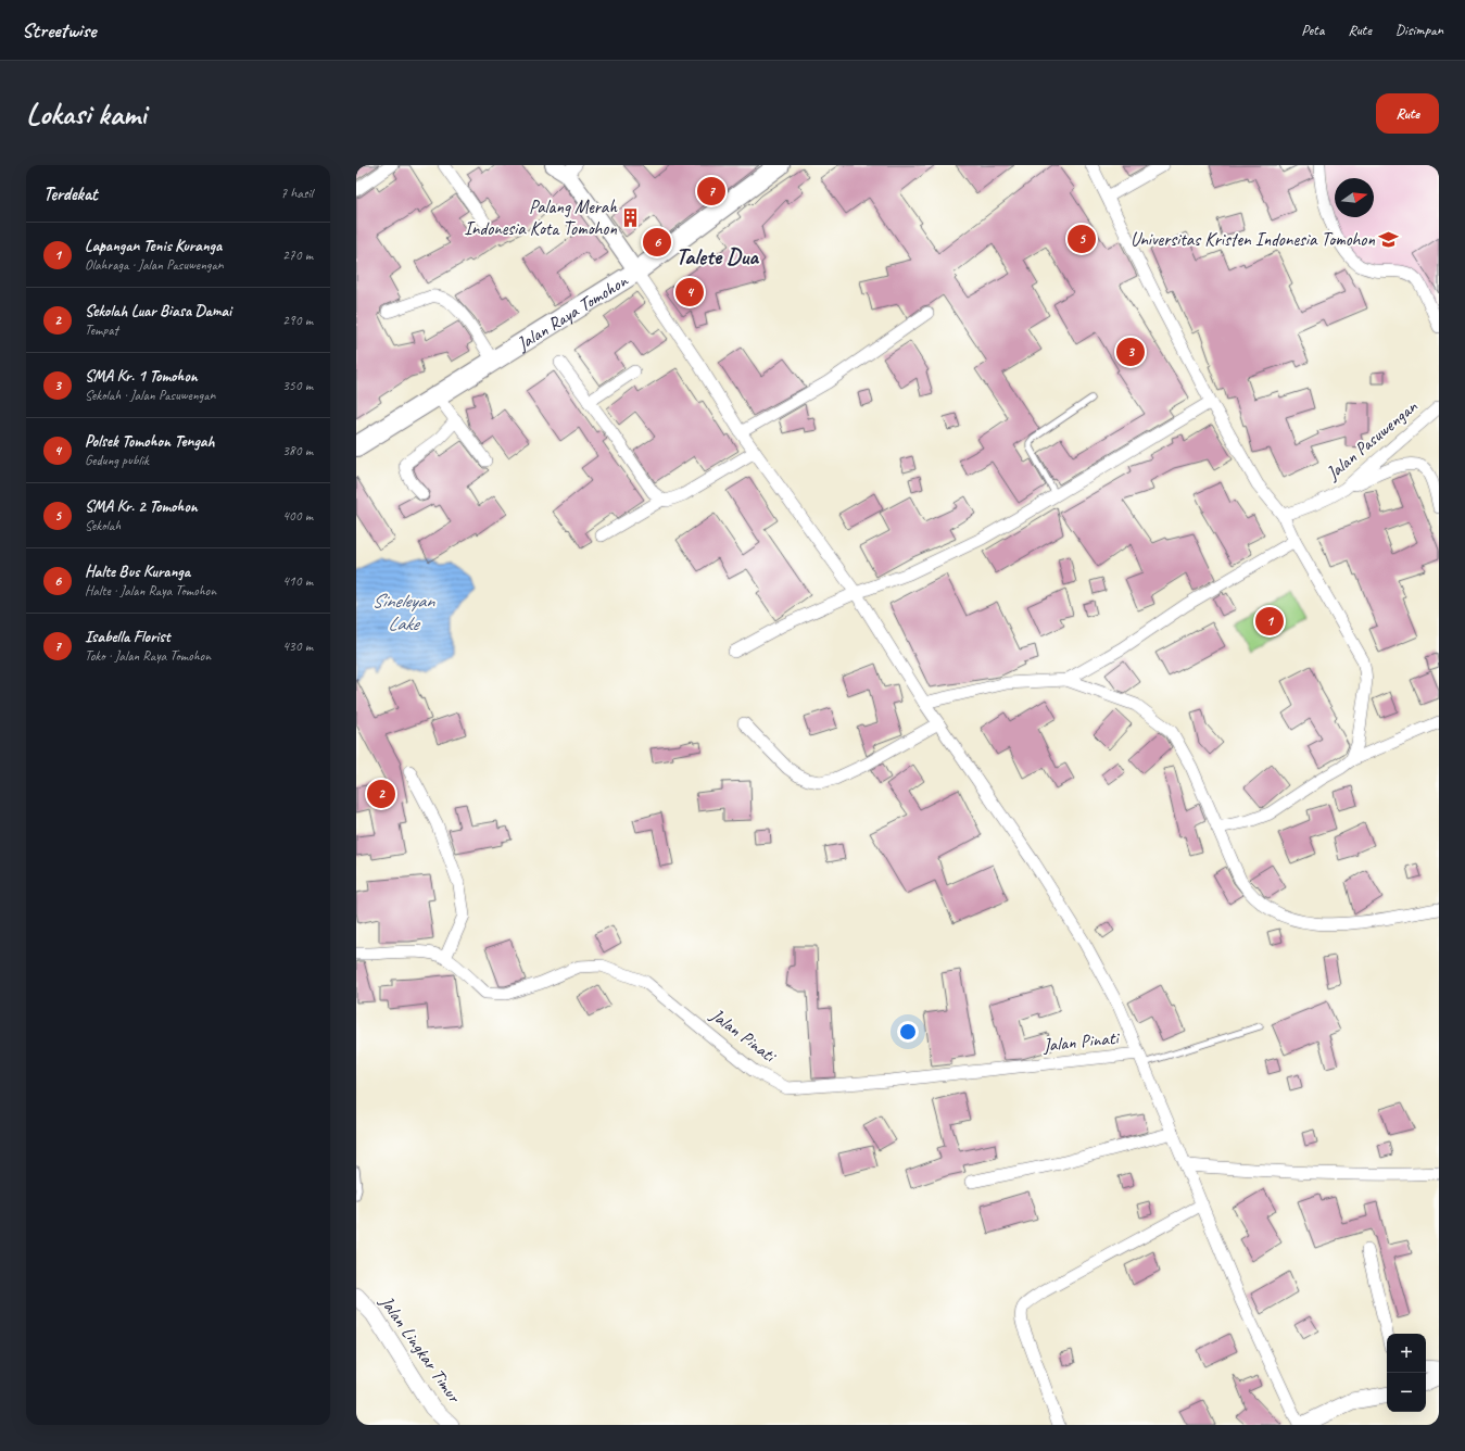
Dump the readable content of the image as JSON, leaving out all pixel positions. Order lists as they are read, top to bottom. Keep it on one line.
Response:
{"streets":{"highway":["Jalan Raya Tomohon"],"main road":["Jalan Lingkar Timur"],"street":["Jalan Pasuwengan","Jalan Pinati"]},"districts":["Talete Dua"],"water":["Sineleyan Lake"],"places":{"building":["Palang Merah Indonesia Kota Tomohon"],"school or university":["Universitas Kristen Indonesia Tomohon"]},"north":"right","page":{"header":"Streetwise","nav":["Peta","Rute","Disimpan"],"buttons":"Rute","title":"Lokasi kami","heading":["Terdekat","7 hasil"],"pins":["7","5","6","4","3","1","2"],"list":[{"mark":"1","name":"Lapangan Tenis Kuranga","note":"Olahraga · Jalan Pasuwengan","value":"270 m"},{"mark":"2","name":"Sekolah Luar Biasa Damai","note":"Tempat","value":"290 m"},{"mark":"3","name":"SMA Kr. 1 Tomohon","note":"Sekolah · Jalan Pasuwengan","value":"350 m"},{"mark":"4","name":"Polsek Tomohon Tengah","note":"Gedung publik","value":"380 m"},{"mark":"5","name":"SMA Kr. 2 Tomohon","note":"Sekolah","value":"400 m"},{"mark":"6","name":"Halte Bus Kuranga","note":"Halte · Jalan Raya Tomohon","value":"410 m"},{"mark":"7","name":"Isabella Florist","note":"Toko · Jalan Raya Tomohon","value":"430 m"}],"map_buttons":["+","−"]}}
